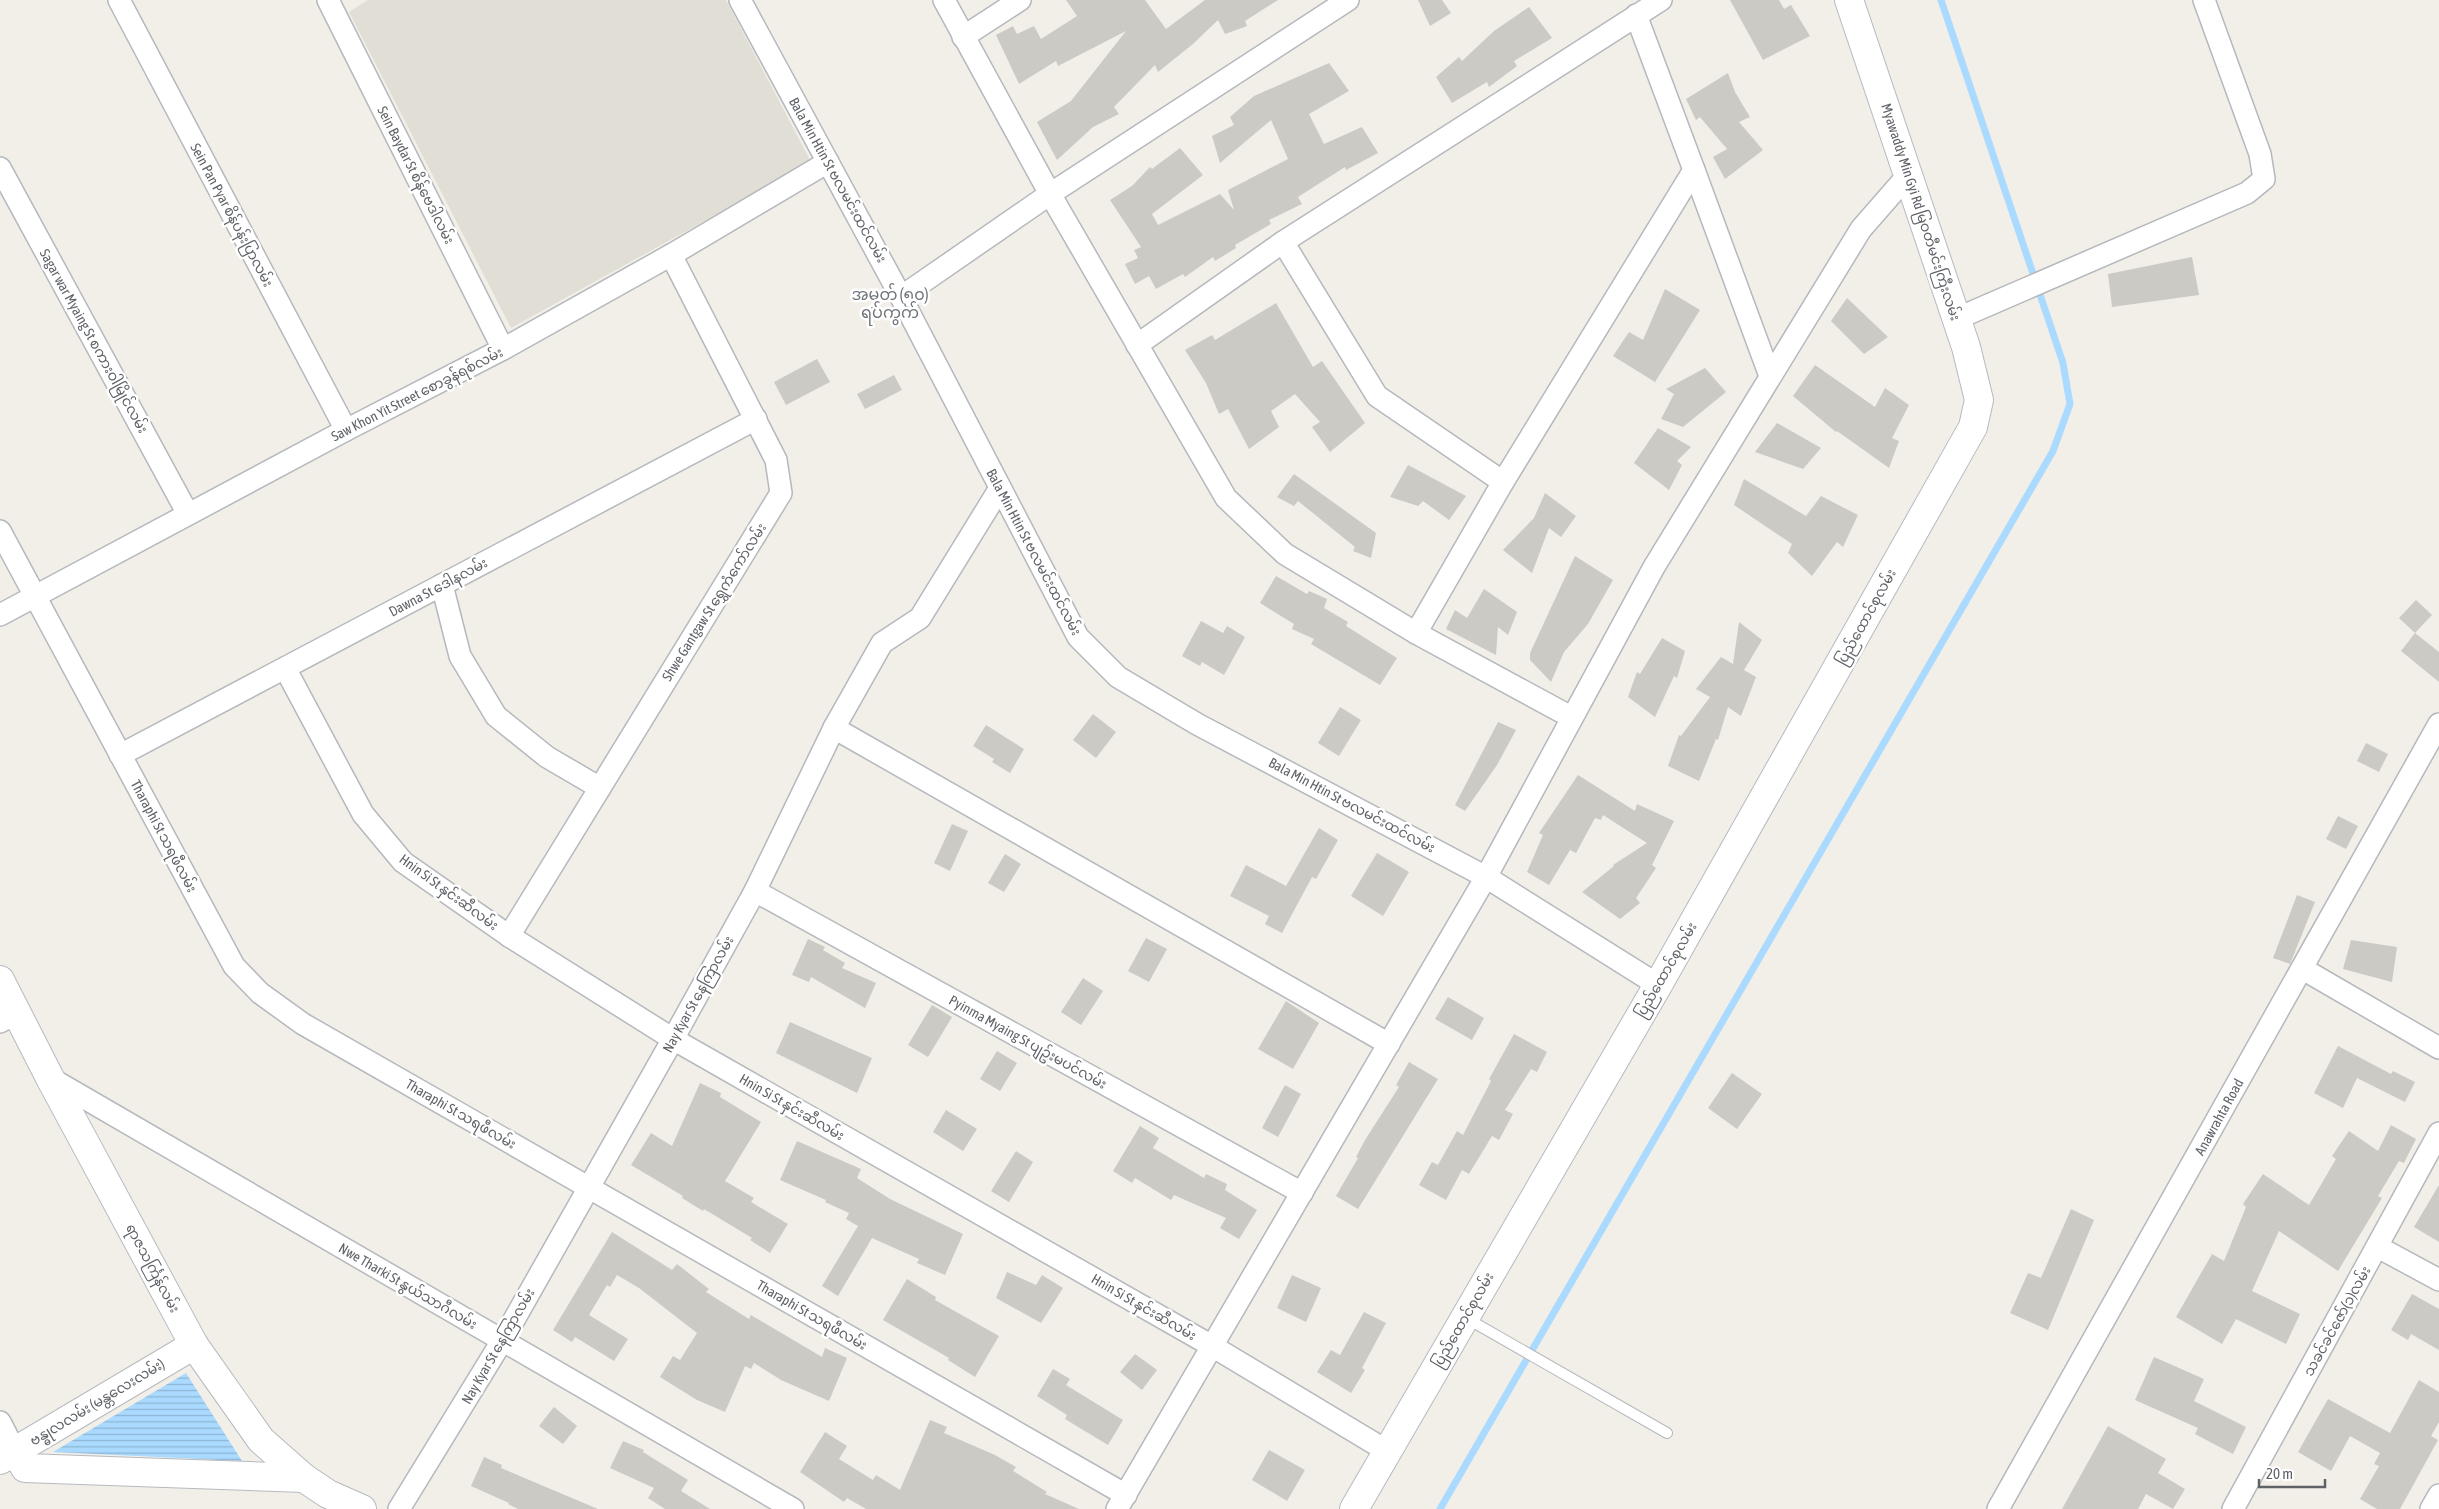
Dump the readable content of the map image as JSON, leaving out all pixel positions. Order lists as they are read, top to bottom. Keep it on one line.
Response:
{"streets":{"main road":["Myawaddy Min Gyi Rd မြဝတီမင်းကြီးလမ်း","ပြည်ထောင်စုလမ်း","ရာဇသင်္ကြန်လမ်း","ဗန္ဓုလလမ်း (မန္တလေးလမ်း)"],"street":["Sein Baydar St စိန်ဗေဒါလမ်း","Bala Min Htin St ဗလမင်းထင်လမ်း","Sein Pan Pyar စိန်ပန်းပြာလမ်း","Sagar war Myaing St စကားဝါမြိုင်လမ်း","Saw Khon Yit Street စောခွန်ရစ်လမ်း","Dawna St ဒေါနလမ်း","Shwe Gantgaw St ရွှေကံကော်လမ်း","Tharaphi St သရဖီလမ်း","Hnin Si St နှင်းဆီလမ်း","Nay Kyar St နေကြာလမ်း","Pyinma Myaing St ပျဥ်းမပင်လမ်း","Anawrahta Road","Nwe Tharki St နွယ်သာဂီလမ်း","သခင်ခင်ဇော်(၁)လမ်း"]},"crossings":[["Sein Baydar St စိန်ဗေဒါလမ်း","Saw Khon Yit Street စောခွန်ရစ်လမ်း"],["Bala Min Htin St ဗလမင်းထင်လမ်း","Saw Khon Yit Street စောခွန်ရစ်လမ်း"],["Bala Min Htin St ဗလမင်းထင်လမ်း","ပြည်ထောင်စုလမ်း"],["Bala Min Htin St ဗလမင်းထင်လမ်း","Nay Kyar St နေကြာလမ်း"],["Myawaddy Min Gyi Rd မြဝတီမင်းကြီးလမ်း","ပြည်ထောင်စုလမ်း"],["Sein Pan Pyar စိန်ပန်းပြာလမ်း","Saw Khon Yit Street စောခွန်ရစ်လမ်း"],["Sagar war Myaing St စကားဝါမြိုင်လမ်း","Saw Khon Yit Street စောခွန်ရစ်လမ်း"],["Saw Khon Yit Street စောခွန်ရစ်လမ်း","Shwe Gantgaw St ရွှေကံကော်လမ်း"],["Saw Khon Yit Street စောခွန်ရစ်လမ်း","Tharaphi St သရဖီလမ်း"],["Dawna St ဒေါနလမ်း","Shwe Gantgaw St ရွှေကံကော်လမ်း"],["Dawna St ဒေါနလမ်း","Tharaphi St သရဖီလမ်း"],["Dawna St ဒေါနလမ်း","Hnin Si St နှင်းဆီလမ်း"],["Shwe Gantgaw St ရွှေကံကော်လမ်း","Hnin Si St နှင်းဆီလမ်း"],["ပြည်ထောင်စုလမ်း","Hnin Si St နှင်းဆီလမ်း"],["Tharaphi St သရဖီလမ်း","Nay Kyar St နေကြာလမ်း"],["Hnin Si St နှင်းဆီလမ်း","Nay Kyar St နေကြာလမ်း"],["Nay Kyar St နေကြာလမ်း","Pyinma Myaing St ပျဥ်းမပင်လမ်း"],["Nay Kyar St နေကြာလမ်း","Nwe Tharki St နွယ်သာဂီလမ်း"],["ရာဇသင်္ကြန်လမ်း","Nwe Tharki St နွယ်သာဂီလမ်း"],["ရာဇသင်္ကြန်လမ်း","ဗန္ဓုလလမ်း (မန္တလေးလမ်း)"]],"districts":["အမှတ် (၅၀) ရပ်ကွက်"],"scale_bar":"20 m"}
